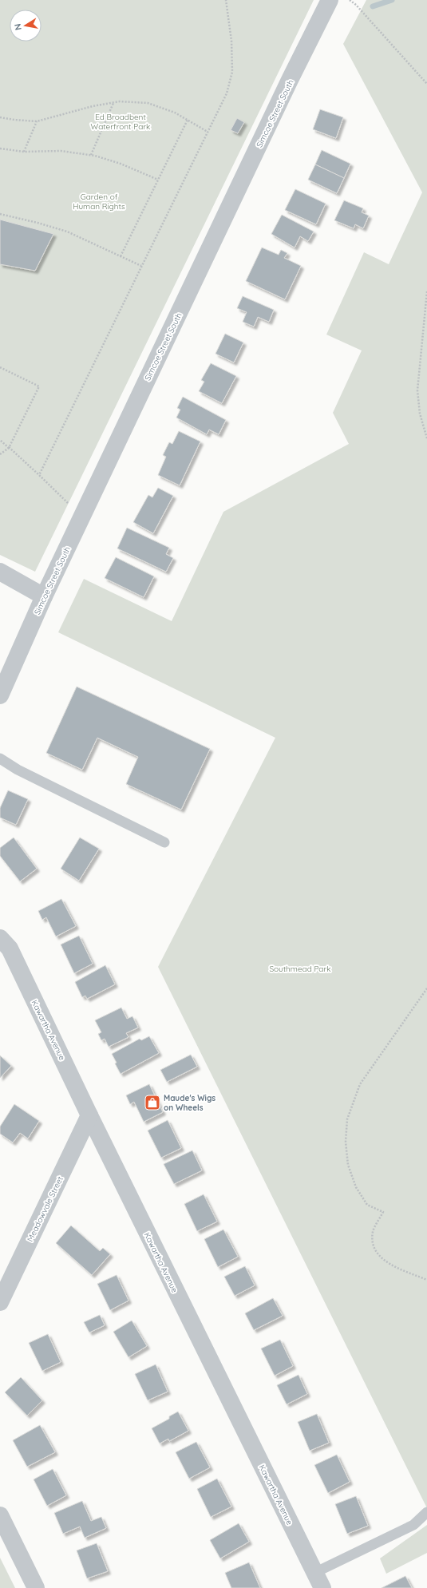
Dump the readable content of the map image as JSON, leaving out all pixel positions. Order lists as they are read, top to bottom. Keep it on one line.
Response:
{"streets":{"street":["Simcoe Street South","Kawartha Avenue","Meadowvale Street"]},"crossings":[["Kawartha Avenue","Meadowvale Street"]],"parks":["Ed Broadbent Waterfront Park","Garden of Human Rights","Southmead Park"],"places":{"shop":["Maude's Wigs on Wheels"]},"north":"left"}
